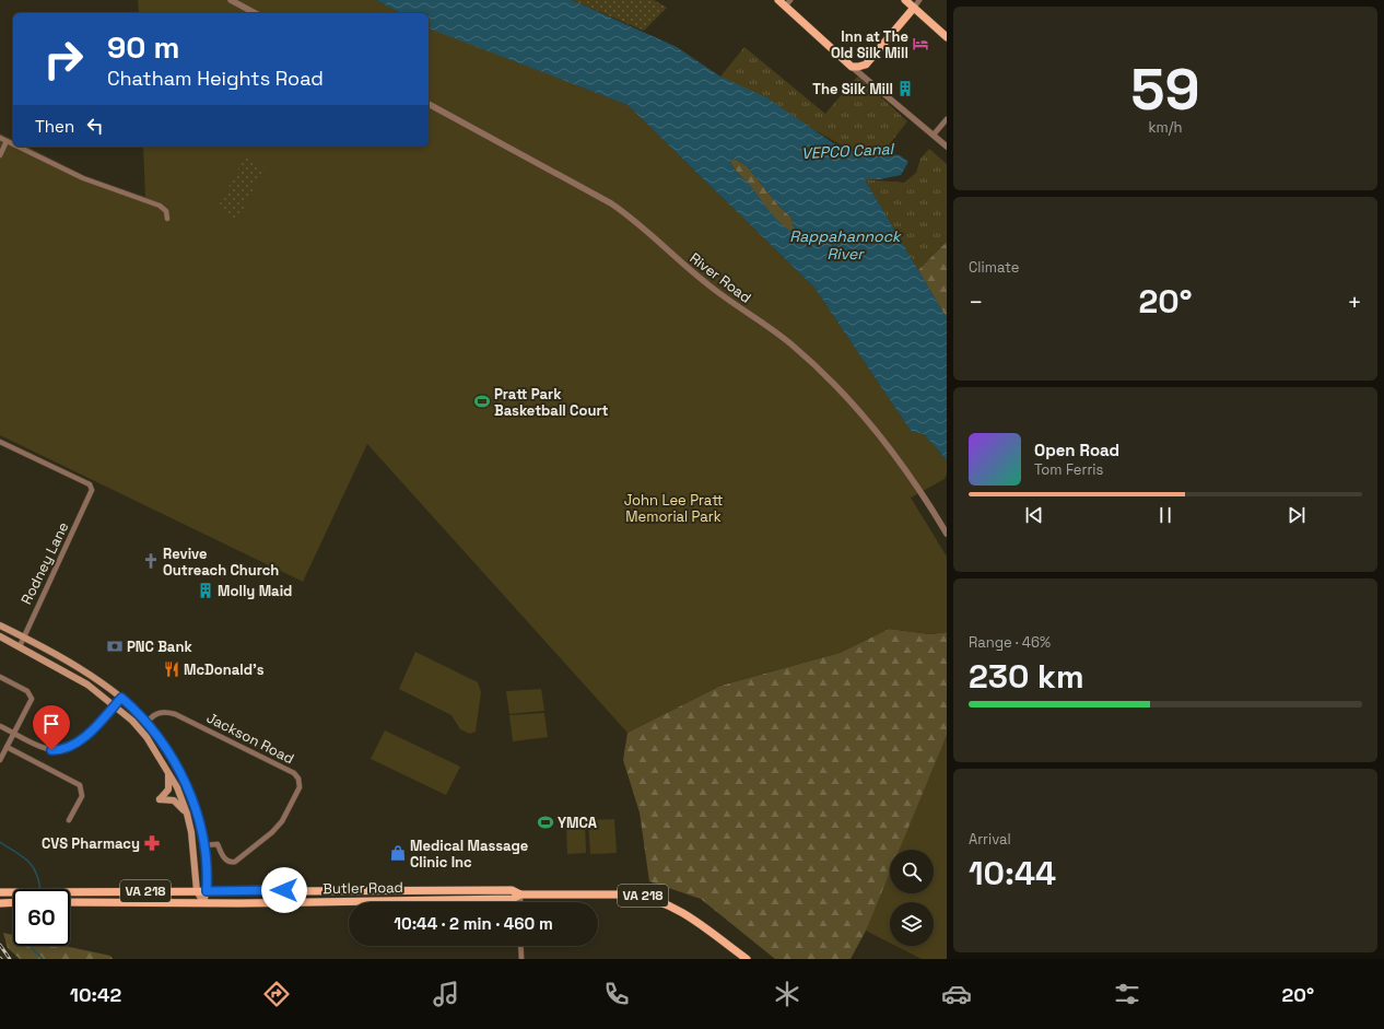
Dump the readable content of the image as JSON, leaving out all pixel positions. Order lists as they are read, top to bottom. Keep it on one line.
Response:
{"streets":{"main road":["Butler Road","VA 218"],"street":["River Road","Rodney Lane","Jackson Road"]},"crossings":[["Butler Road","VA 218"]],"water":["VEPCO Canal","Rappahannock River"],"parks":["John Lee Pratt Memorial Park"],"places":{"hotel":["Inn at The Old Silk Mill"],"building":["The Silk Mill","Molly Maid"],"sports":["Pratt Park Basketball Court","YMCA"],"church":["Revive Outreach Church"],"bank":["PNC Bank"],"restaurant":["McDonald's"],"pharmacy":["CVS Pharmacy"],"shop":["Medical Massage Clinic Inc"]},"page":{"tile":[["59","km/h"],"Climate",["Range · 46%","230 km"],["Arrival","10:44"]],"turn":["90 m","Chatham Heights Road"],"then":"Then","heat":["−","20°","+"],"song":["Open Road","Tom Ferris"],"limit":"60","trip":"10:44 · 2 min · 460 m","tabs":["10:42","20°"]}}
